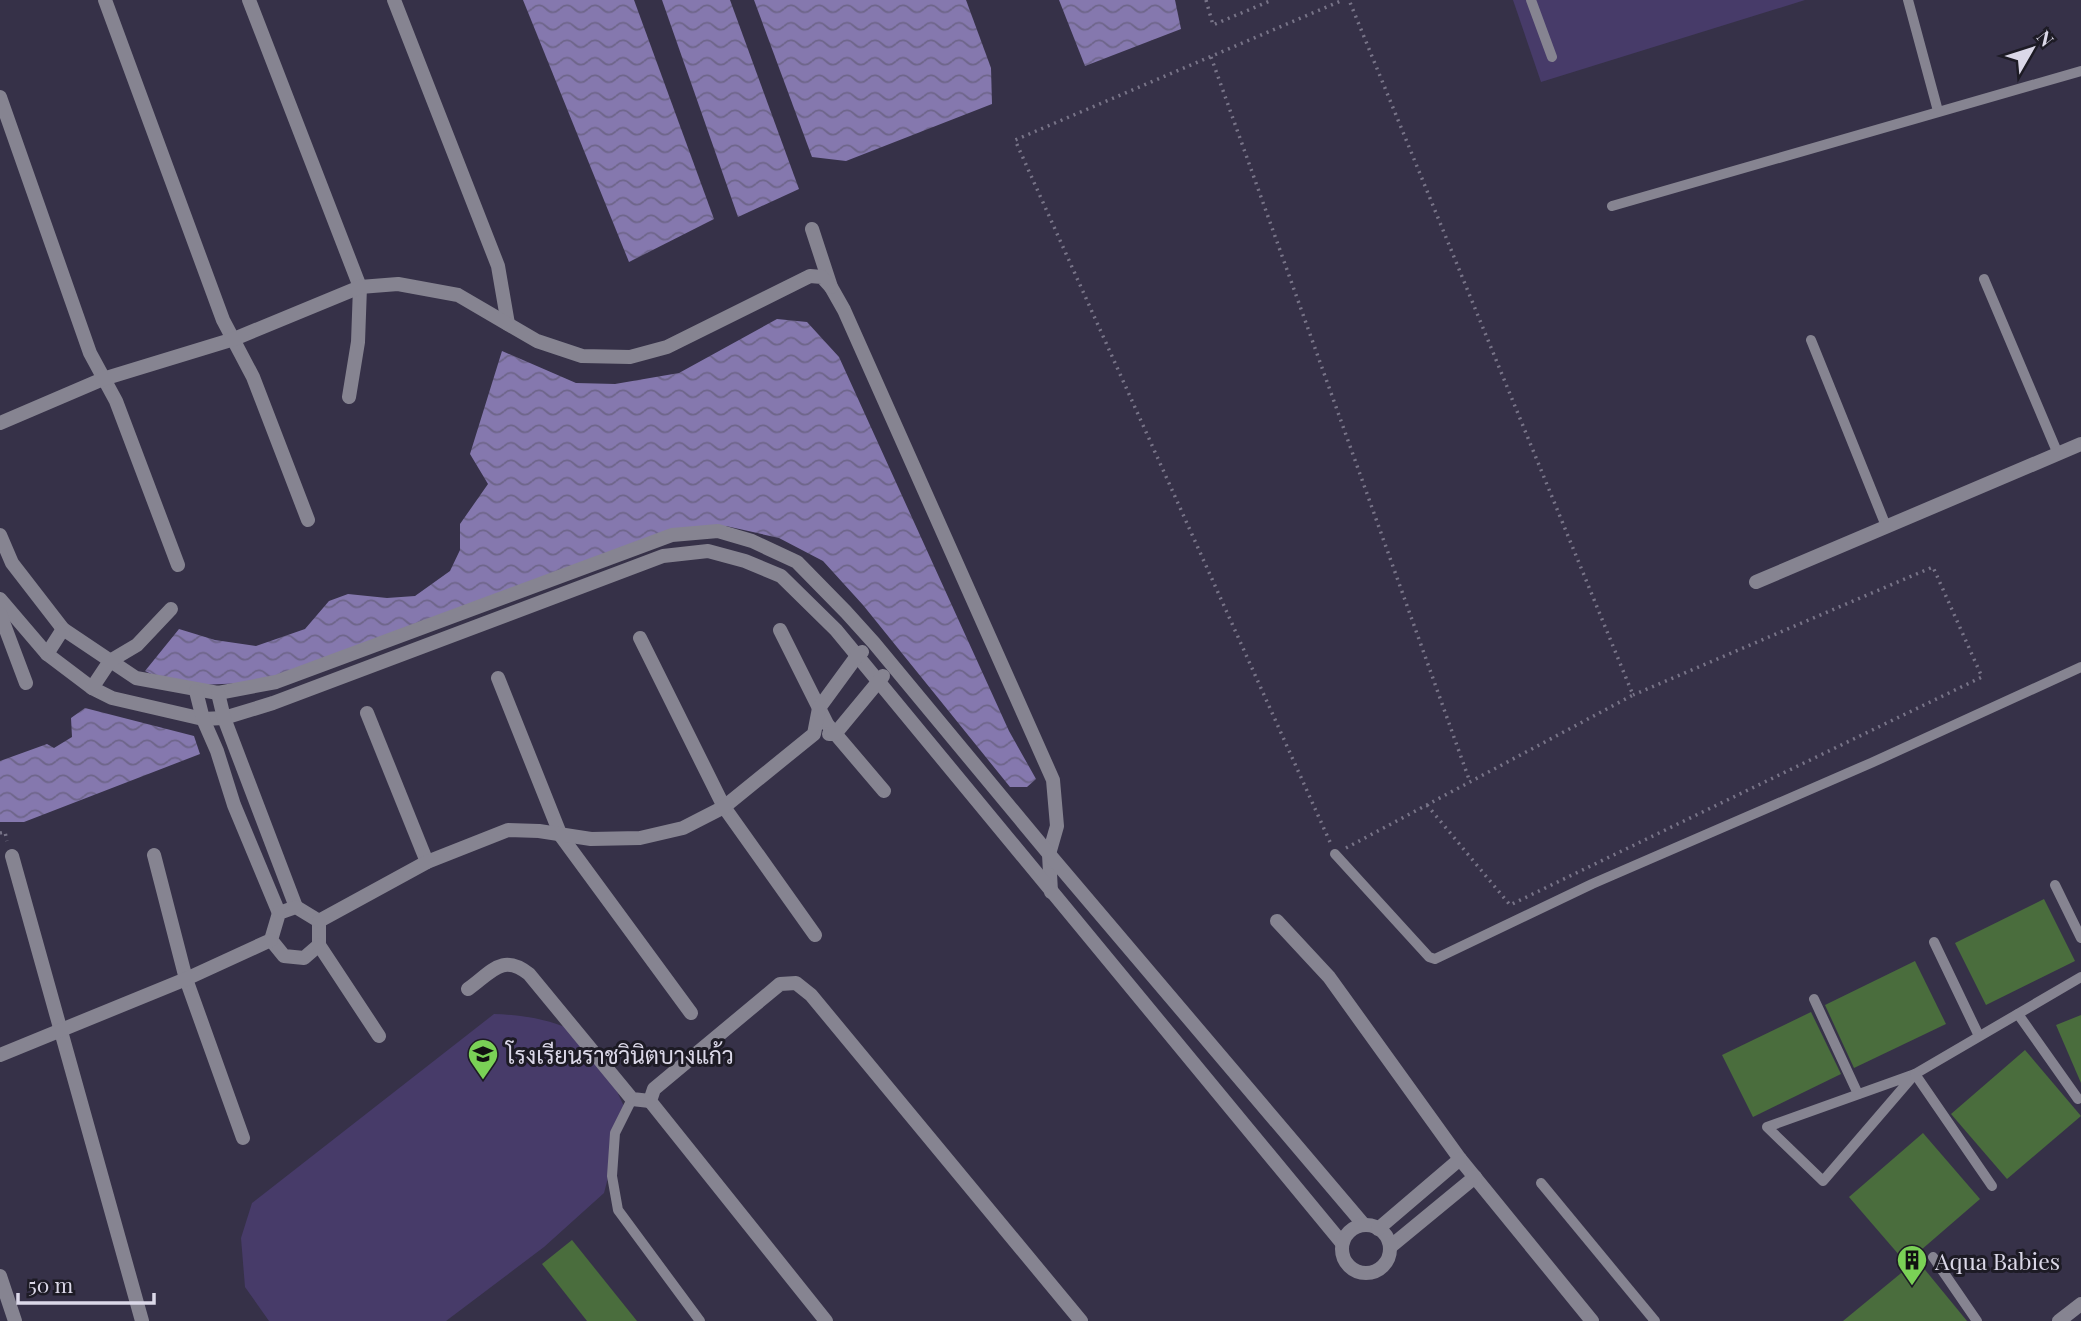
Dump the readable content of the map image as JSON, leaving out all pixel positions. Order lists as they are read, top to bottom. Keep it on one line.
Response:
{"places":{"school or university":["โรงเรียนราชวินิตบางแก้ว"],"building":["Aqua Babies"]},"scale_bar":"50 m","north":"top right"}
